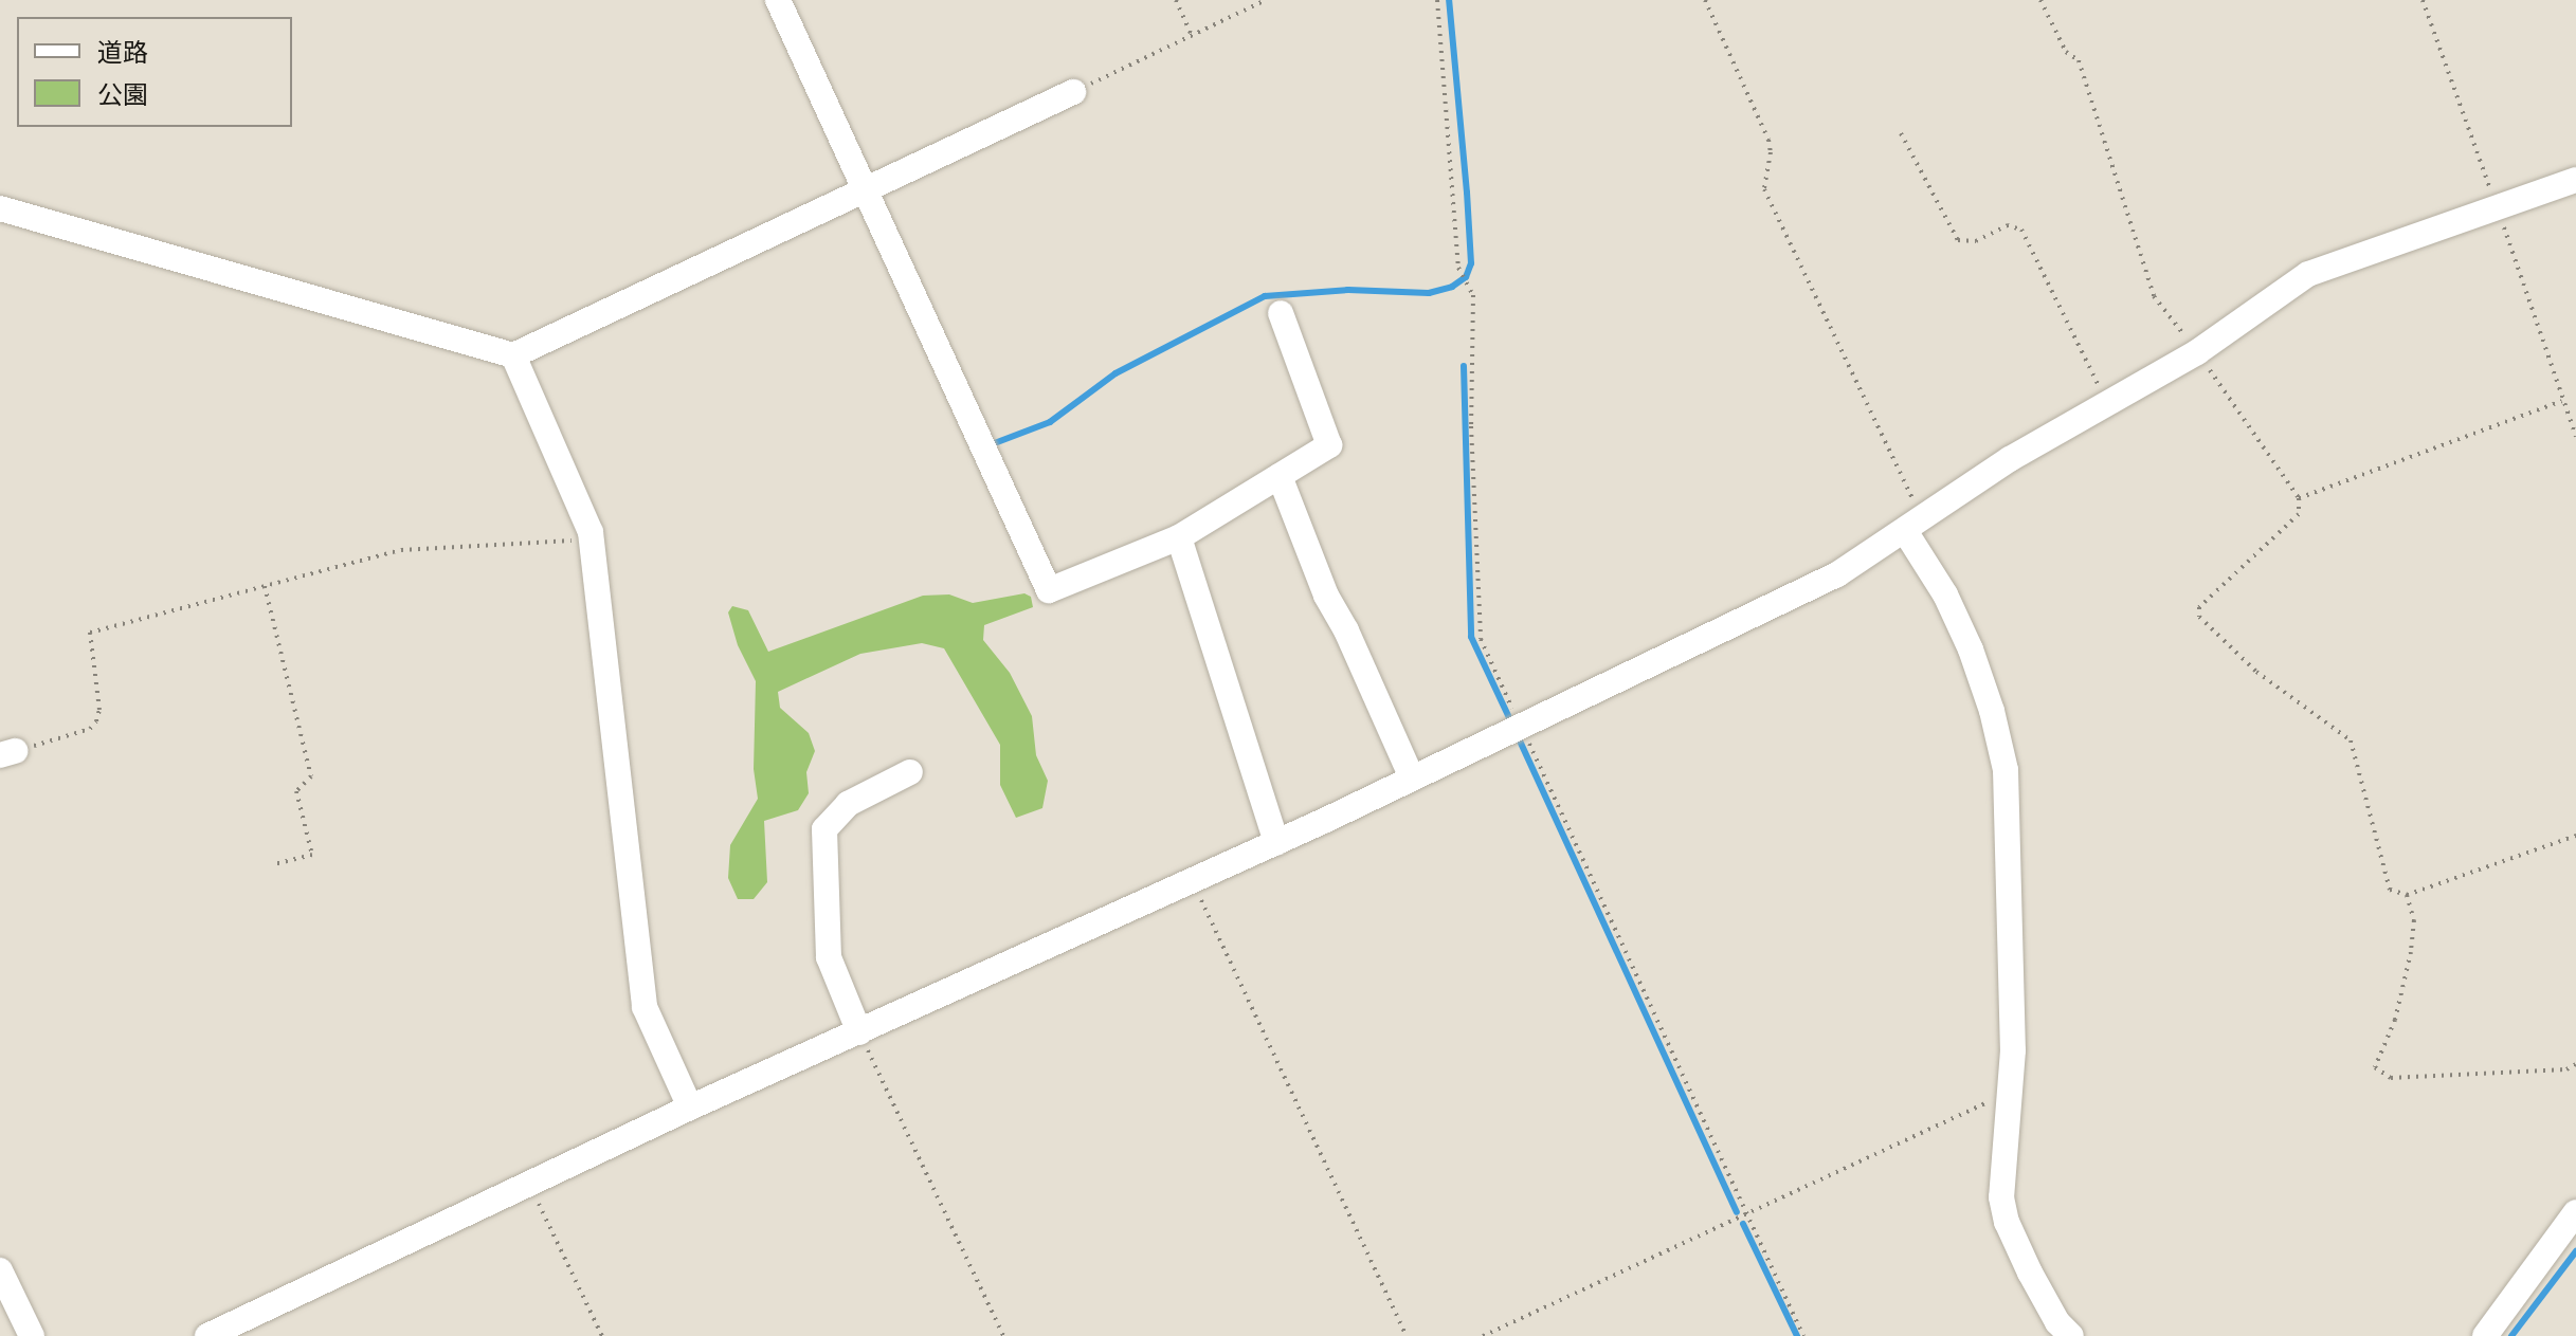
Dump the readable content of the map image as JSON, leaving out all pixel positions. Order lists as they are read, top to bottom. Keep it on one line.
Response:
{"legend":["道路","公園"]}
